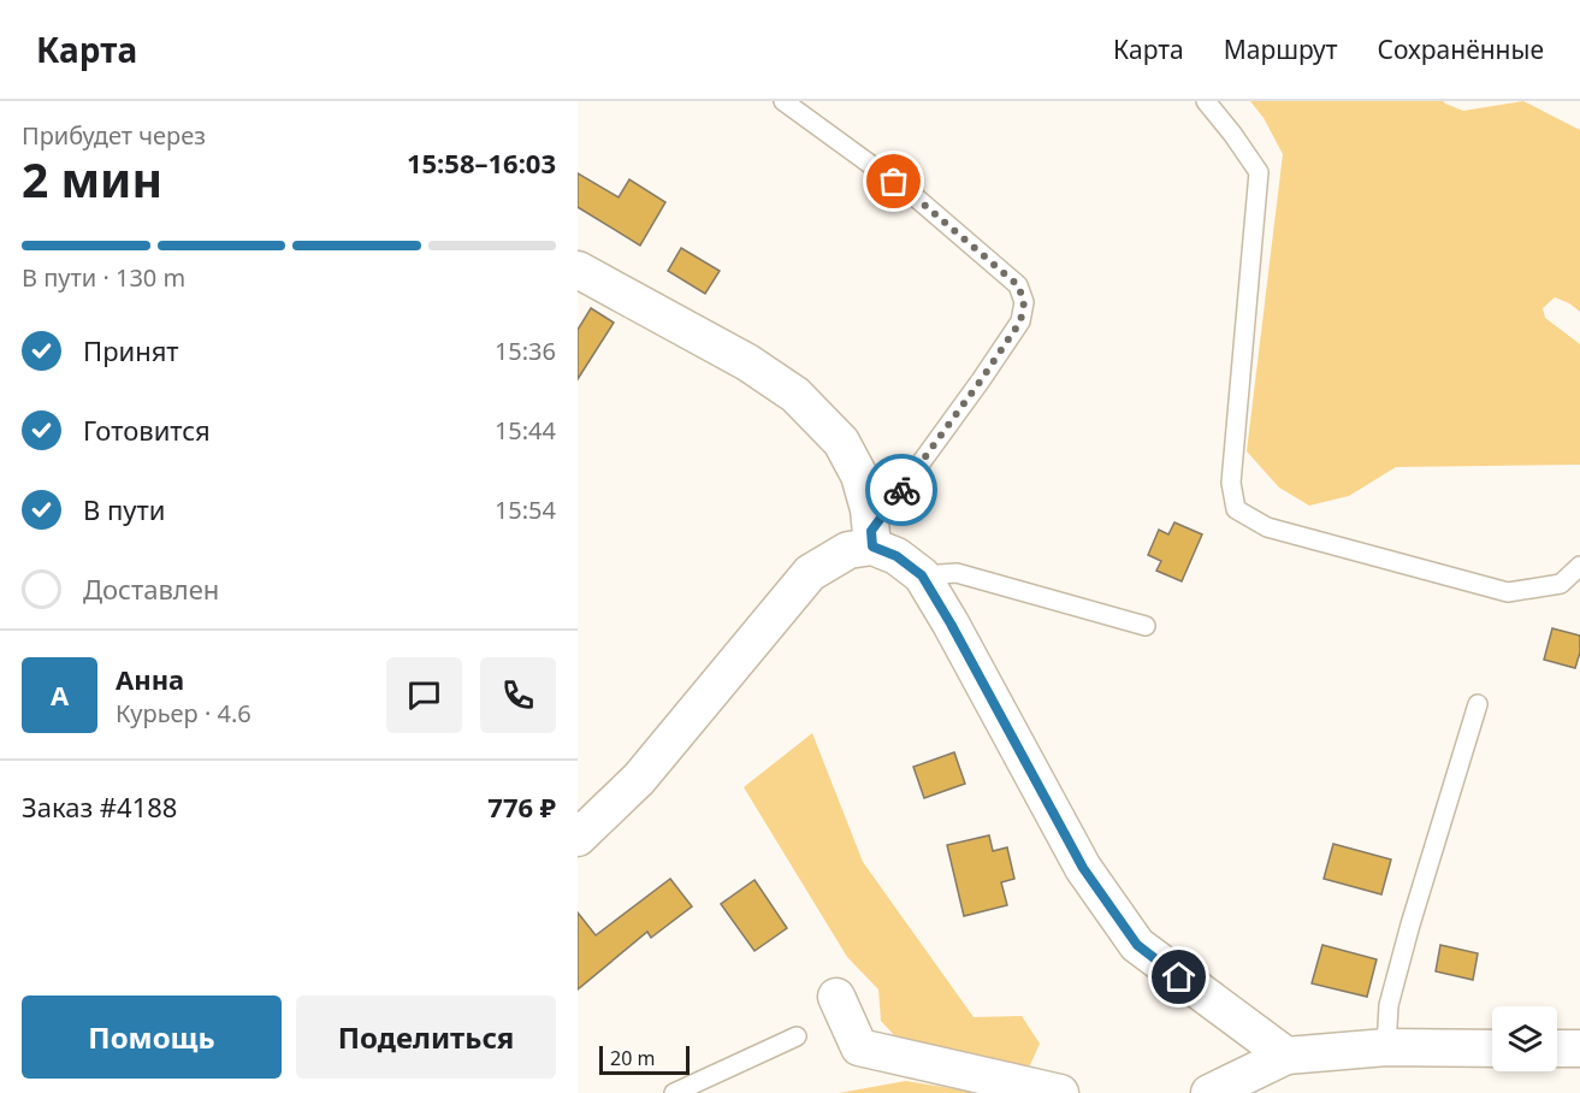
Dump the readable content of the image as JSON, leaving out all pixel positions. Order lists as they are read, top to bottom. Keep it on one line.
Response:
{"scale_bar":"20 m","page":{"header":"Карта","nav":["Карта","Маршрут","Сохранённые"],"heading":["2 мин","Прибудет через","15:58–16:03"],"panel":["Анна","Курьер · 4.6","Заказ #4188","776 ₽"],"bar":"В пути · 130 m","list":[["Принят","15:36"],["Готовится","15:44"],["В пути","15:54"],"Доставлен"],"round":"А","buttons":["Помощь","Поделиться"],"scale":"20 m"}}
